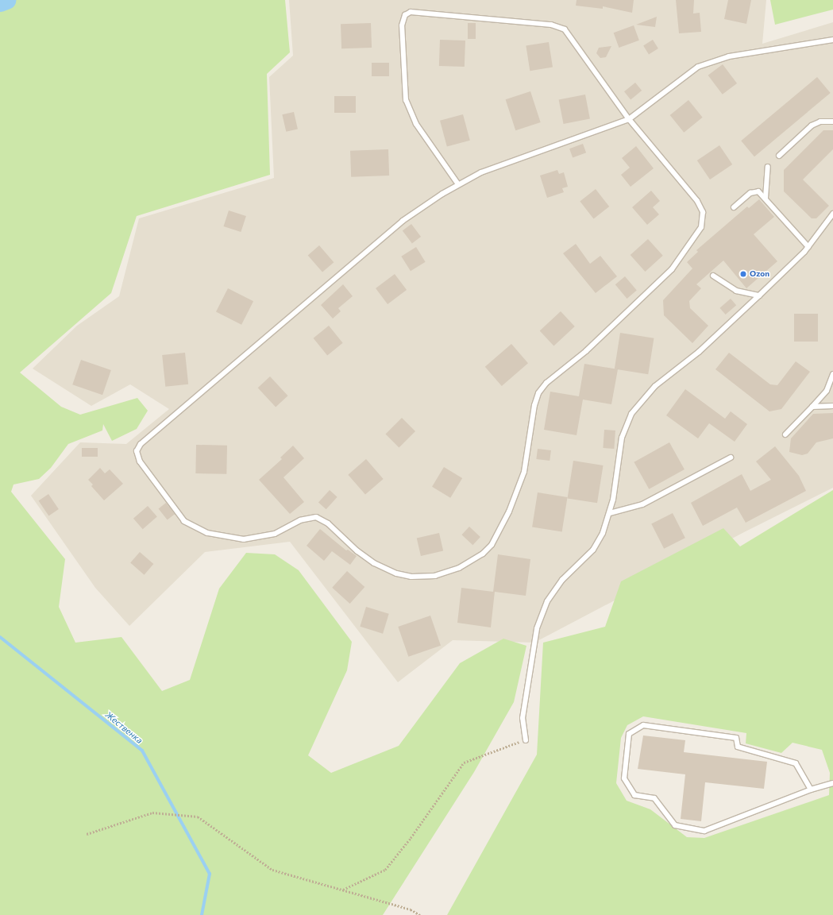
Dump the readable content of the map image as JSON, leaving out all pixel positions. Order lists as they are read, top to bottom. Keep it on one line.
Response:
{"water":["Жественка"],"places":["Ozon"]}
